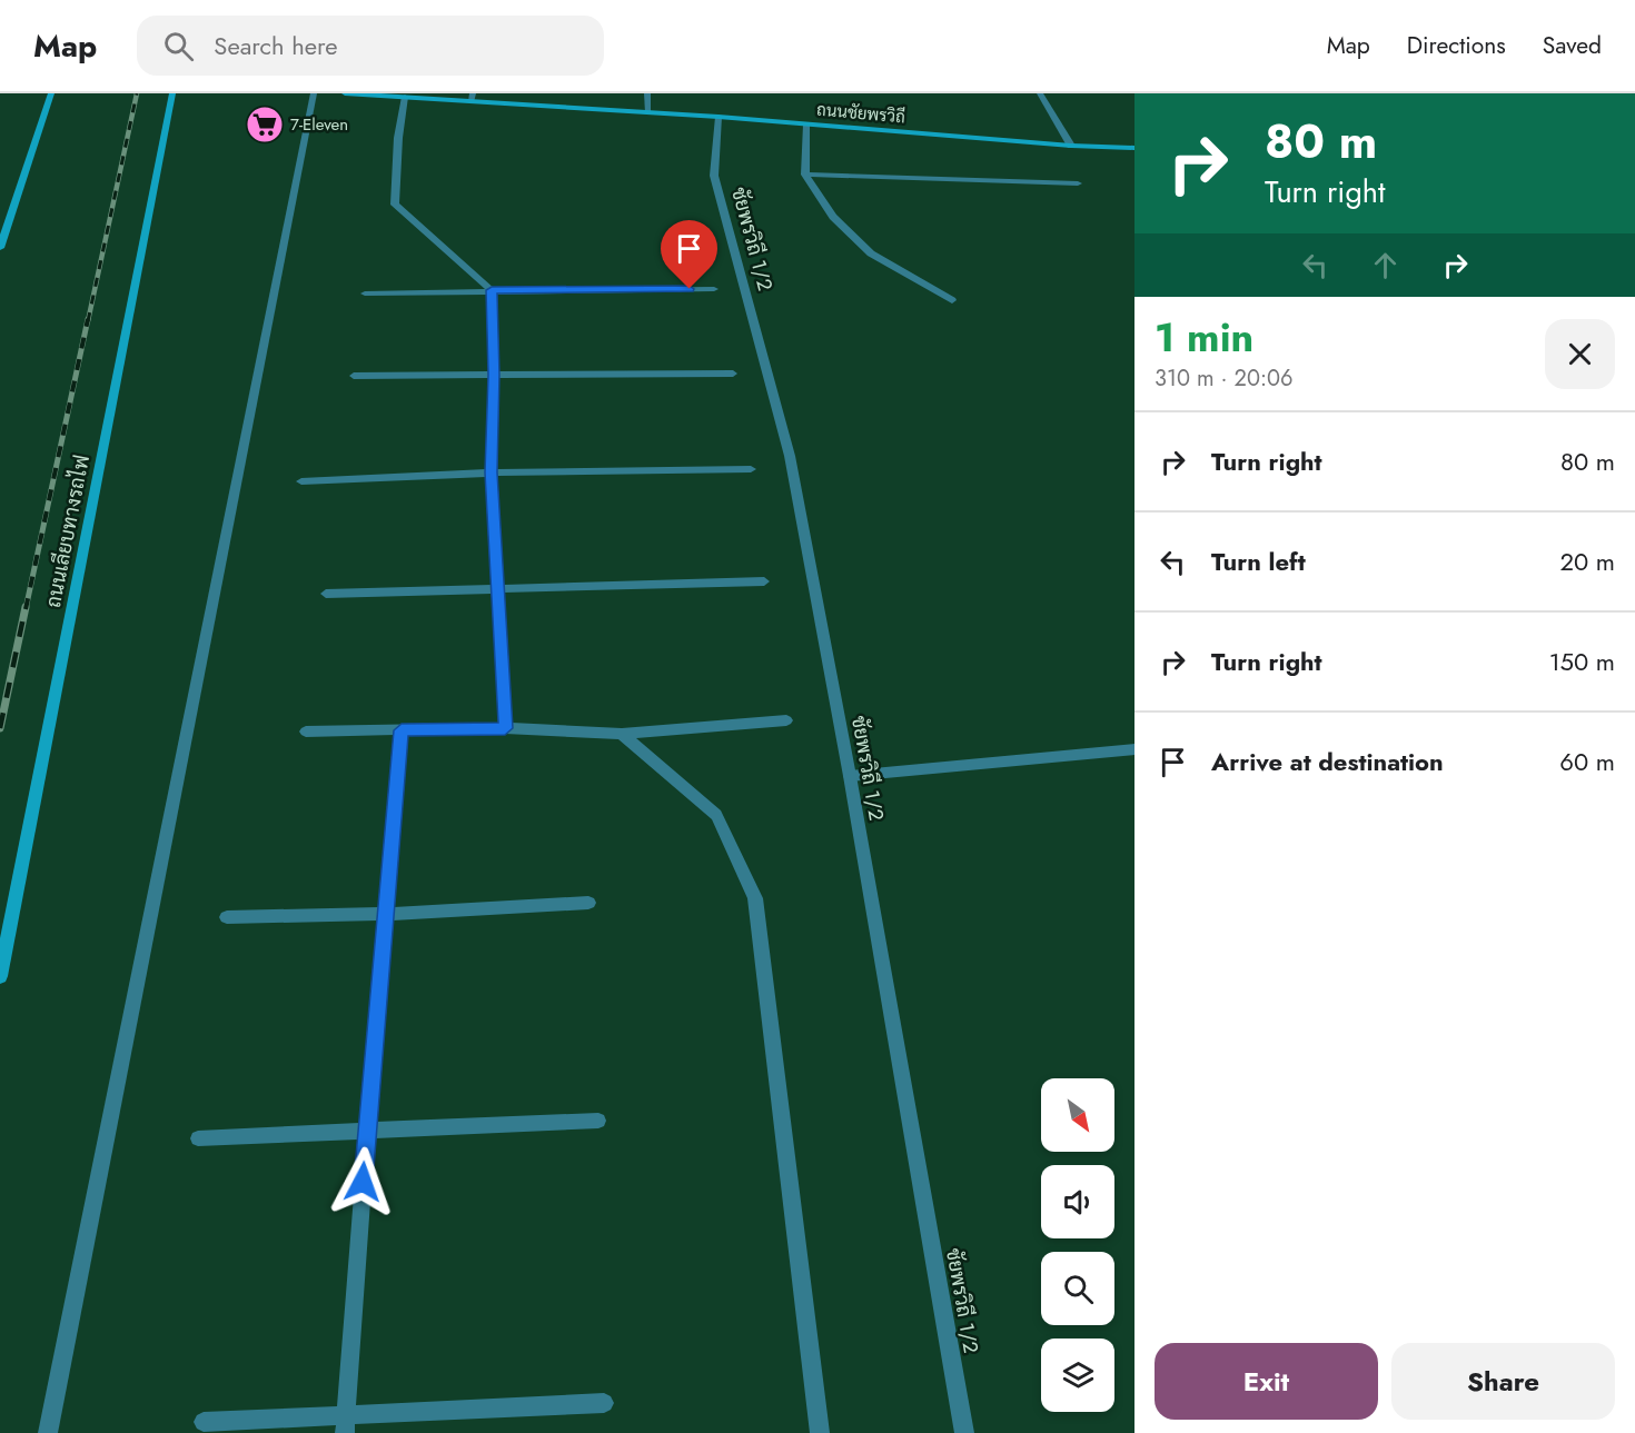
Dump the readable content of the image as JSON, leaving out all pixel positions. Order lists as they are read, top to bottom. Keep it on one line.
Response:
{"streets":{"street":["ถนนชัยพรวิถี","ชัยพรวิถี 1/2","ถนนเลียบทางรถไฟ"]},"crossings":[["ถนนชัยพรวิถี","ชัยพรวิถี 1/2"]],"places":{"supermarket":["7-Eleven"]},"north":"bottom right","page":{"header":"Map","search":"Search here","nav":["Map","Directions","Saved"],"turn":["80 m","Turn right"],"heading":["1 min","310 m · 20:06"],"list":[{"name":"Turn right","value":"80 m"},{"name":"Turn left","value":"20 m"},{"name":"Turn right","value":"150 m"},{"name":"Arrive at destination","value":"60 m"}],"buttons":["Exit","Share"]}}
